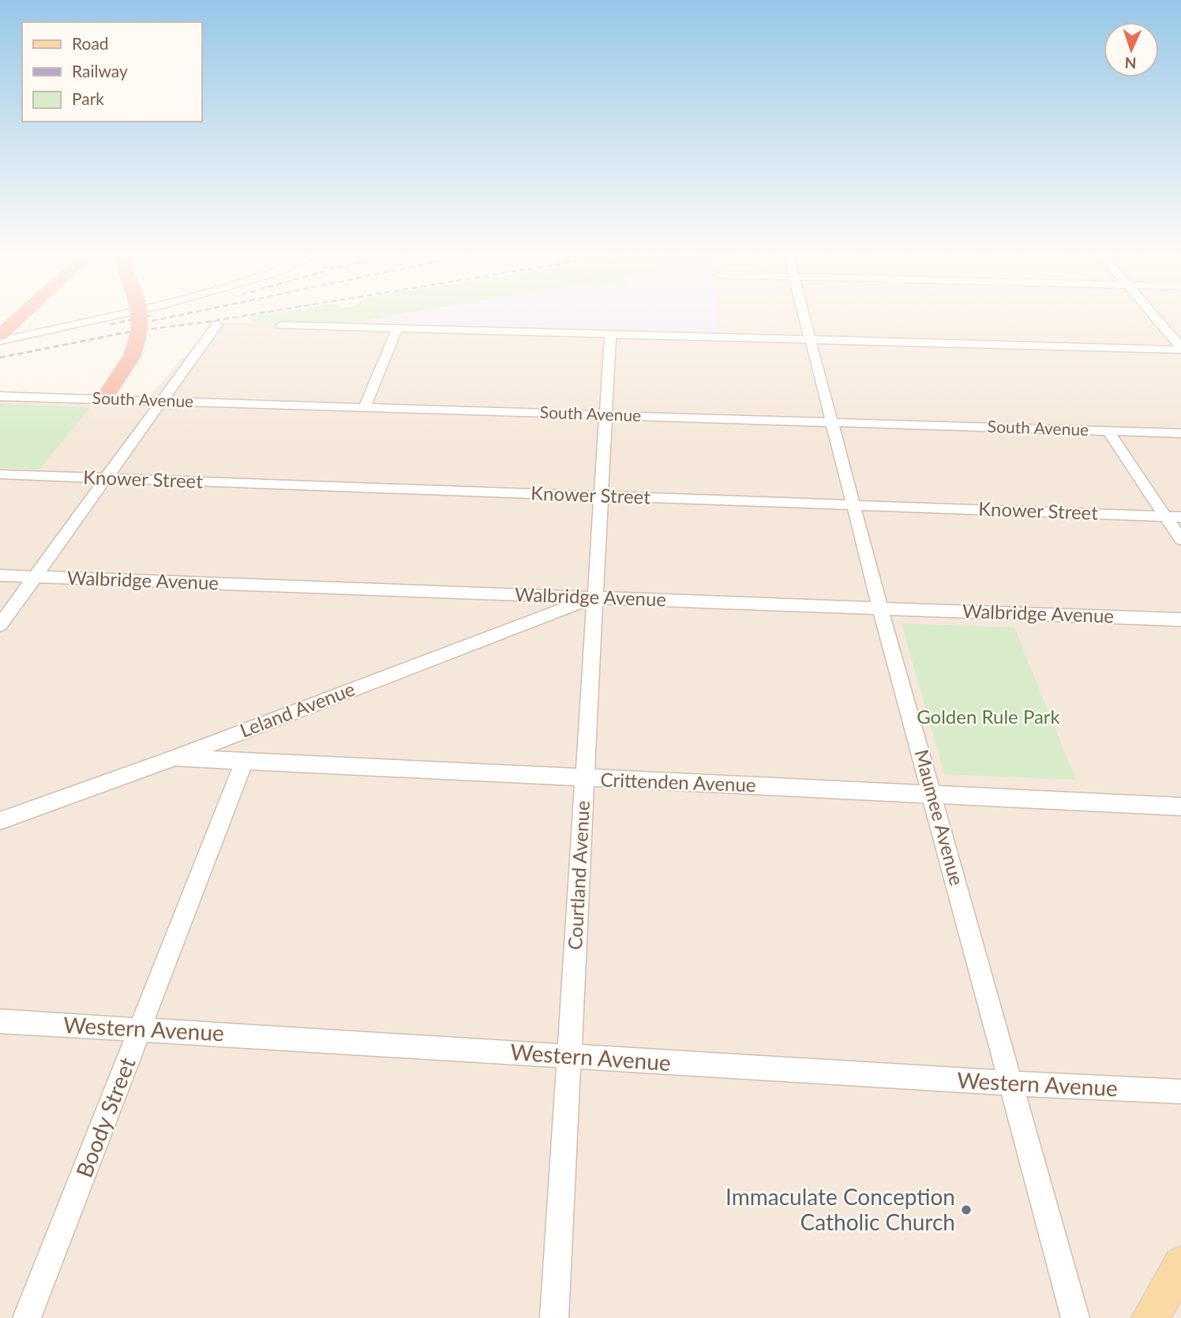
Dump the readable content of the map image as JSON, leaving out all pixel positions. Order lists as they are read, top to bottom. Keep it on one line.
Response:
{"streets":{"street":["South Avenue","Knower Street","Walbridge Avenue","Leland Avenue","Crittenden Avenue","Maumee Avenue","Courtland Avenue","Western Avenue","Boody Street"]},"crossings":[["South Avenue","Maumee Avenue"],["South Avenue","Courtland Avenue"],["Knower Street","Maumee Avenue"],["Knower Street","Courtland Avenue"],["Walbridge Avenue","Leland Avenue"],["Walbridge Avenue","Maumee Avenue"],["Walbridge Avenue","Courtland Avenue"],["Leland Avenue","Crittenden Avenue"],["Leland Avenue","Courtland Avenue"],["Crittenden Avenue","Maumee Avenue"],["Crittenden Avenue","Courtland Avenue"],["Crittenden Avenue","Boody Street"],["Maumee Avenue","Western Avenue"],["Courtland Avenue","Western Avenue"],["Western Avenue","Boody Street"]],"parks":["Golden Rule Park"],"places":["Immaculate Conception Catholic Church"],"legend":["Road","Railway","Park"],"north":"bottom"}
